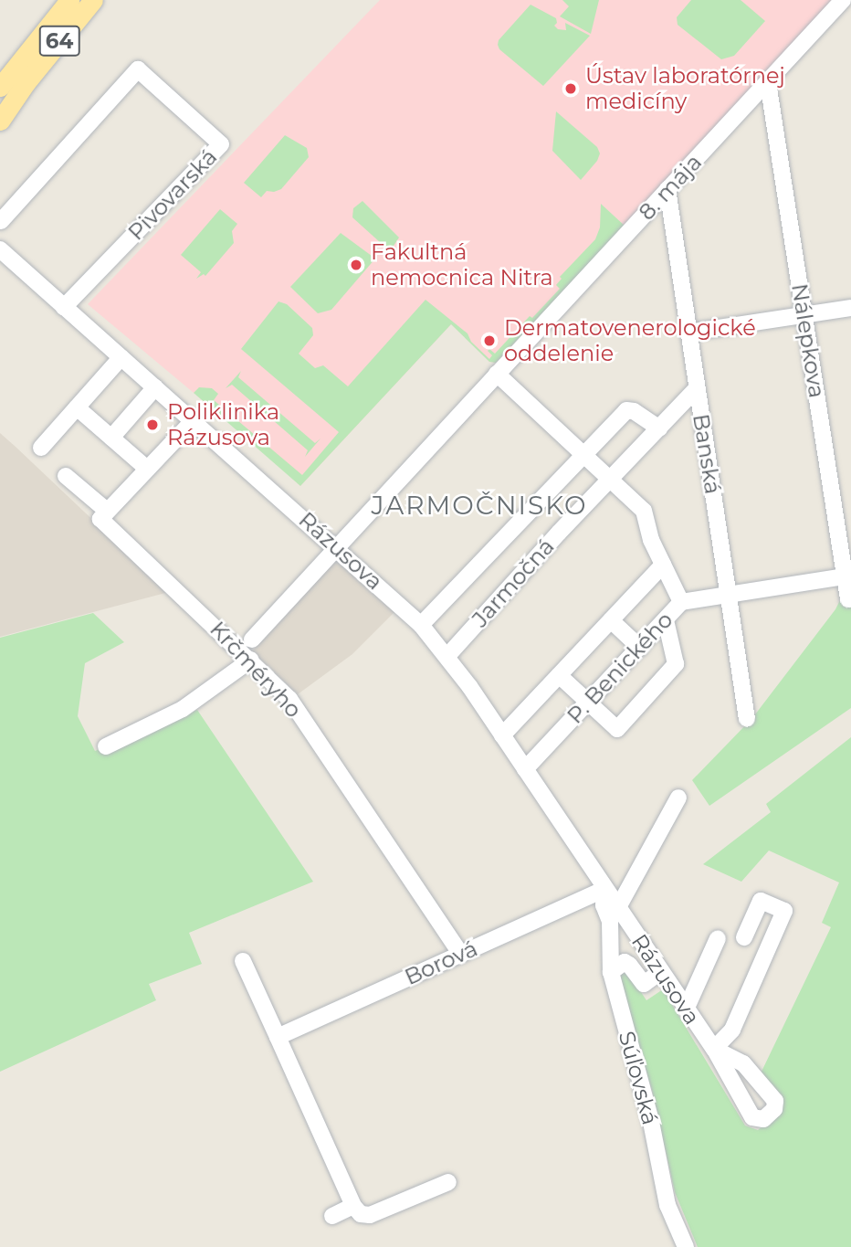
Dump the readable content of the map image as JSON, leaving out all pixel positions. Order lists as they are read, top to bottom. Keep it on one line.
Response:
{"streets":{"main road":["64"],"street":["8. mája","Pivovarská","Nálepkova","Banská","Rázusova","Jarmočná","P. Benického","Krčméryho","Borová","Súľovská"]},"crossings":[["8. mája","Nálepkova"],["8. mája","Banská"],["8. mája","Rázusova"],["Pivovarská","Rázusova"],["Nálepkova","P. Benického"],["Banská","Jarmočná"],["Banská","P. Benického"],["Rázusova","Jarmočná"],["Rázusova","P. Benického"],["Rázusova","Borová"],["Rázusova","Súľovská"],["Krčméryho","Borová"],["Borová","Súľovská"]],"districts":["JARMOČNISKO"],"places":["Ústav laboratórnej medicíny","Fakultná nemocnica Nitra","Dermatovenerologické oddelenie","Poliklinika Rázusova"]}
